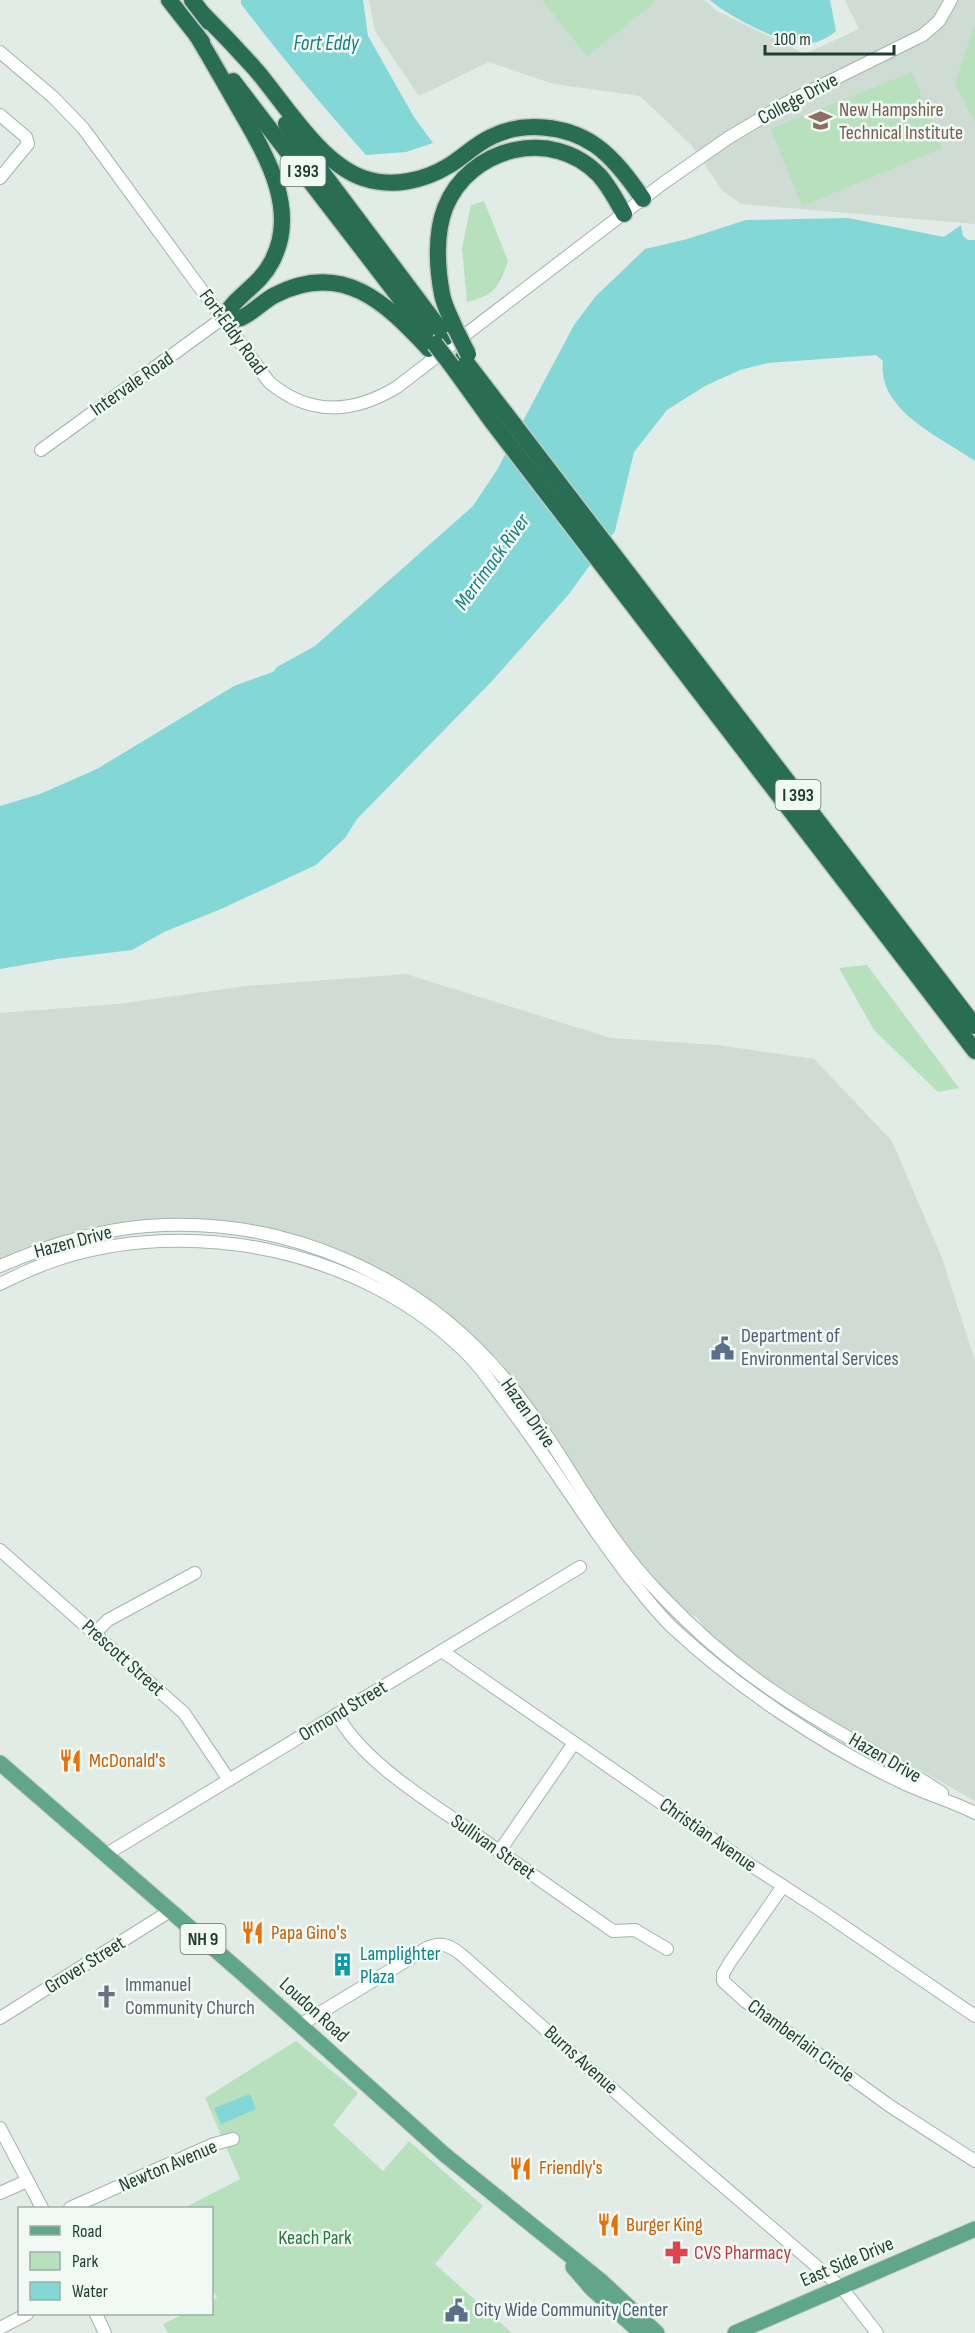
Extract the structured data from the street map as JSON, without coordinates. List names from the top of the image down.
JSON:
{
  "streets": {
    "highway": ["I 393"],
    "main road": ["NH 9", "Loudon Road", "East Side Drive"],
    "street": [
      "College Drive",
      "Fort Eddy Road",
      "Intervale Road",
      "Hazen Drive",
      "Prescott Street",
      "Ormond Street",
      "Christian Avenue",
      "Sullivan Street",
      "Grover Street",
      "Chamberlain Circle",
      "Burns Avenue",
      "Newton Avenue"
    ]
  },
  "crossings": [
    ["College Drive", "Fort Eddy Road"],
    ["Fort Eddy Road", "Intervale Road"],
    ["Prescott Street", "Ormond Street"],
    ["Ormond Street", "Christian Avenue"],
    ["Ormond Street", "Sullivan Street"],
    ["Ormond Street", "Loudon Road"],
    ["Christian Avenue", "Chamberlain Circle"],
    ["Grover Street", "Loudon Road"],
    ["Loudon Road", "Burns Avenue"],
    ["Burns Avenue", "East Side Drive"]
  ],
  "water": ["Fort Eddy", "Merrimack River"],
  "parks": ["Keach Park"],
  "places": {
    "school or university": ["New Hampshire Technical Institute"],
    "public building": ["Department of Environmental Services", "City Wide Community Center"],
    "restaurant": [
      "McDonald's",
      "Papa Gino's",
      "Friendly's",
      "Burger King"
    ],
    "building": ["Lamplighter Plaza"],
    "church": ["Immanuel Community Church"],
    "pharmacy": ["CVS Pharmacy"]
  },
  "legend": ["Road", "Park", "Water"],
  "scale_bar": "100 m"
}
